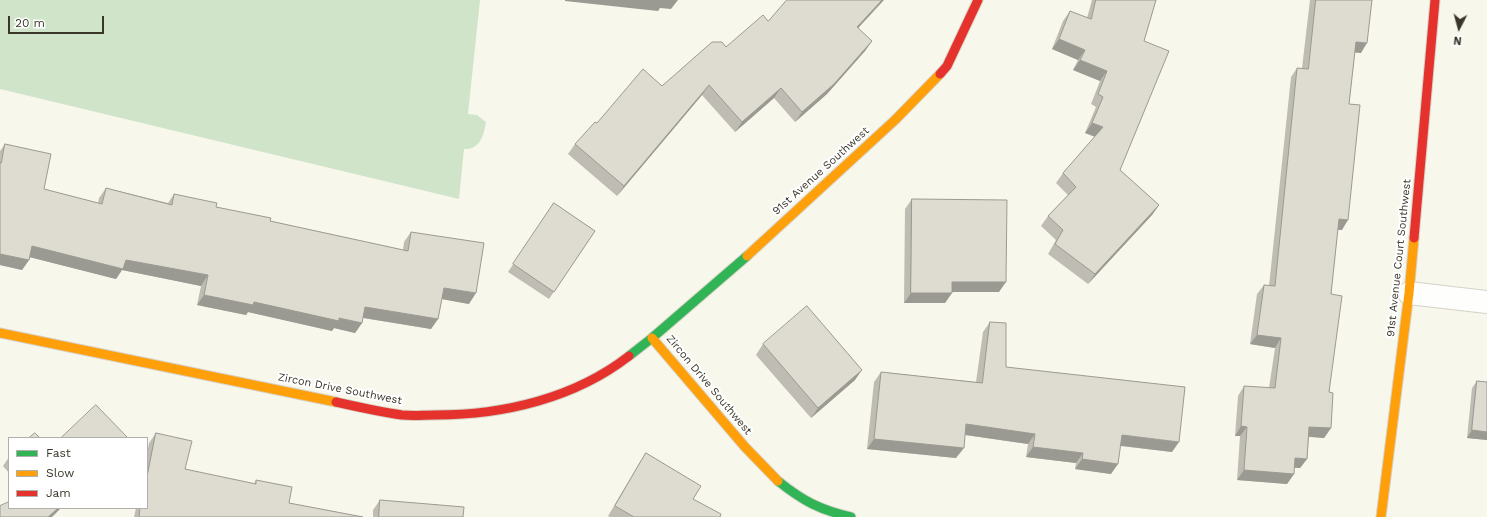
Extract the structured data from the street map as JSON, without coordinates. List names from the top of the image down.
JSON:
{
  "streets": {
    "street": ["91st Avenue Southwest", "91st Avenue Court Southwest", "Zircon Drive Southwest"]
  },
  "crossings": [
    ["91st Avenue Southwest", "Zircon Drive Southwest"]
  ],
  "legend": ["Fast", "Slow", "Jam"],
  "scale_bar": "20 m",
  "north": "bottom"
}
